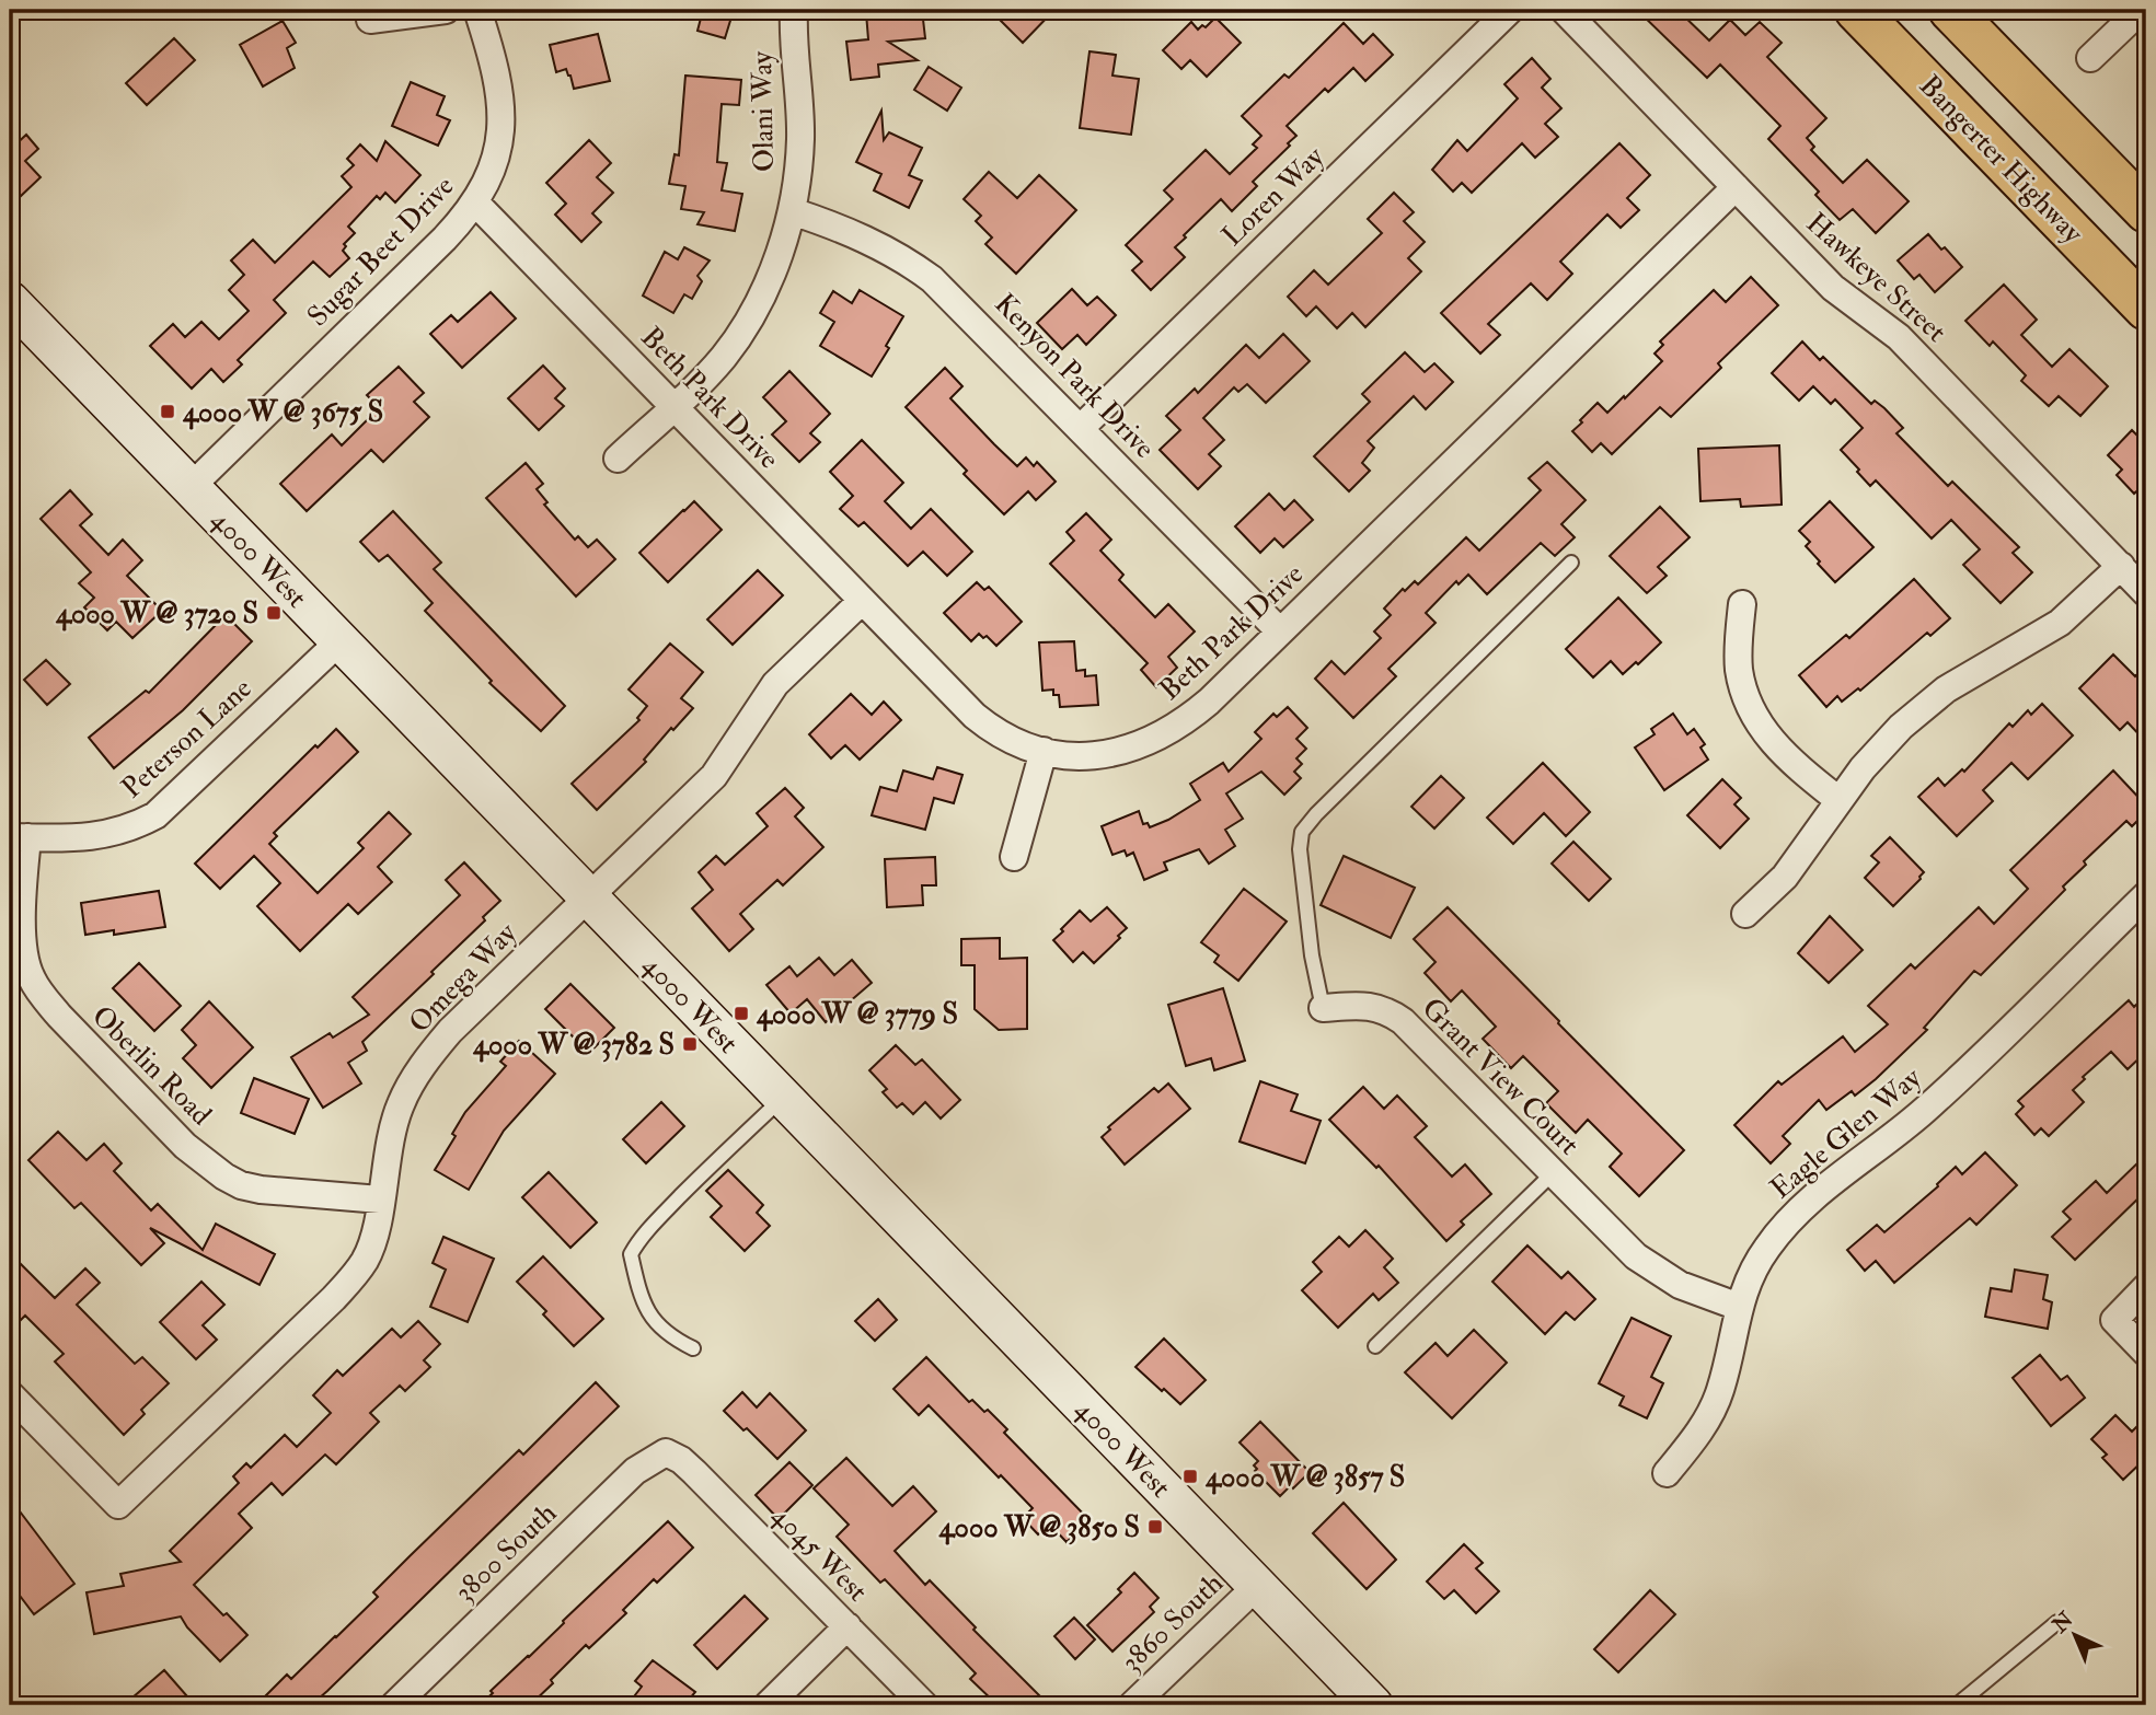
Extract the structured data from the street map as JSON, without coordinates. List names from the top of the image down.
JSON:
{
  "streets": {
    "highway": ["Bangerter Highway"],
    "street": [
      "Olani Way",
      "Loren Way",
      "Sugar Beet Drive",
      "Hawkeye Street",
      "Kenyon Park Drive",
      "Beth Park Drive",
      "4000 West",
      "Peterson Lane",
      "Omega Way",
      "Oberlin Road",
      "Grant View Court",
      "Eagle Glen Way",
      "3800 South",
      "4045 West",
      "3860 South"
    ]
  },
  "crossings": [
    ["Olani Way", "Kenyon Park Drive"],
    ["Olani Way", "Beth Park Drive"],
    ["Loren Way", "Kenyon Park Drive"],
    ["Sugar Beet Drive", "Beth Park Drive"],
    ["Sugar Beet Drive", "4000 West"],
    ["Hawkeye Street", "Beth Park Drive"],
    ["Kenyon Park Drive", "Beth Park Drive"],
    ["Beth Park Drive", "Omega Way"],
    ["4000 West", "Peterson Lane"],
    ["4000 West", "Omega Way"],
    ["4000 West", "3860 South"],
    ["Peterson Lane", "Oberlin Road"],
    ["Omega Way", "Oberlin Road"],
    ["Grant View Court", "Eagle Glen Way"],
    ["3800 South", "4045 West"]
  ],
  "places": {
    "transit": [
      "4000 W @ 3675 S",
      "4000 W @ 3720 S",
      "4000 W @ 3779 S",
      "4000 W @ 3782 S",
      "4000 W @ 3857 S",
      "4000 W @ 3850 S"
    ]
  },
  "north": "top left"
}
